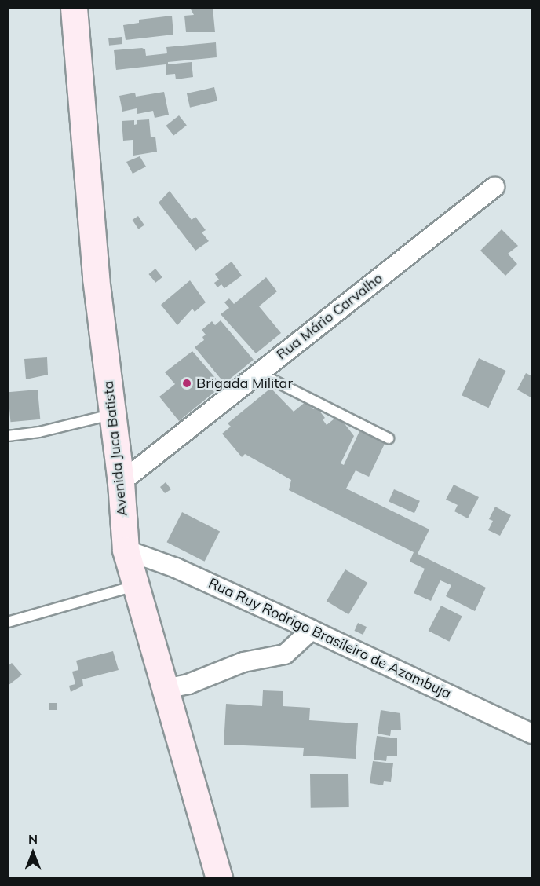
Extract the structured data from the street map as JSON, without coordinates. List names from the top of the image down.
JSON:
{
  "streets": {
    "main road": ["Avenida Juca Batista"],
    "street": ["Rua Mário Carvalho", "Rua Ruy Rodrigo Brasileiro de Azambuja"]
  },
  "crossings": [
    ["Rua Mário Carvalho", "Avenida Juca Batista"],
    ["Avenida Juca Batista", "Rua Ruy Rodrigo Brasileiro de Azambuja"]
  ],
  "places": ["Brigada Militar"],
  "north": "top"
}
